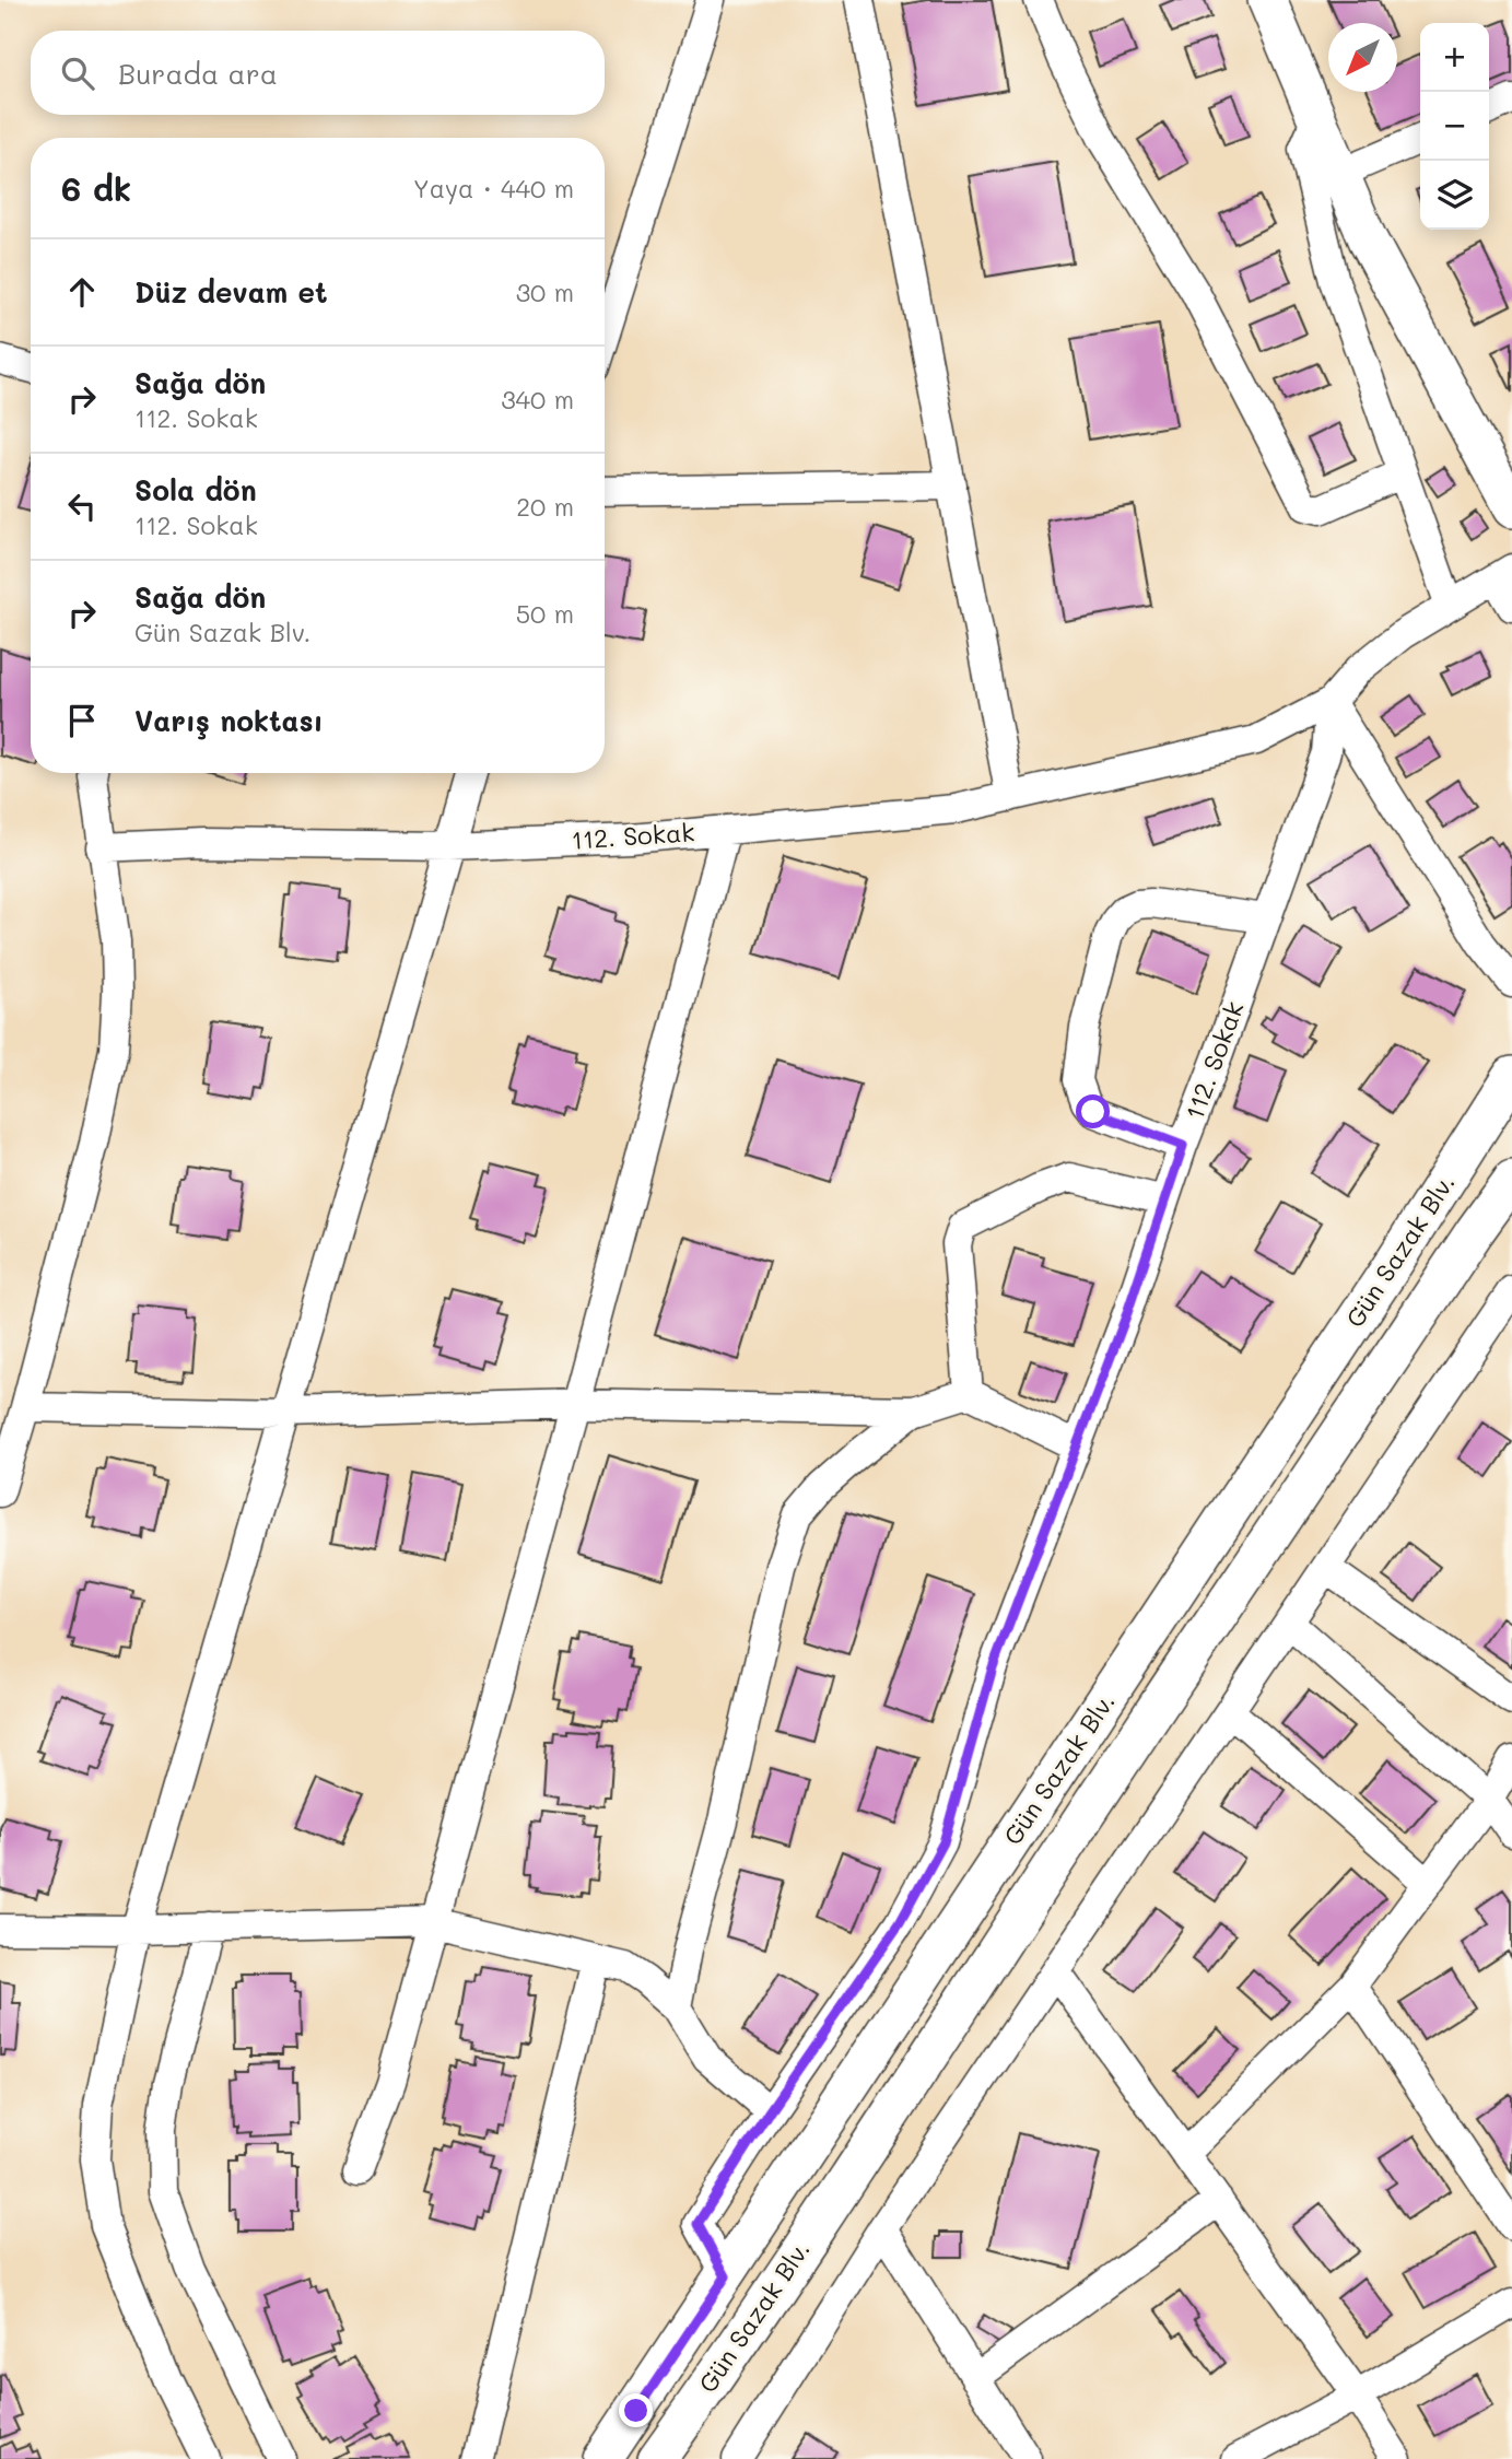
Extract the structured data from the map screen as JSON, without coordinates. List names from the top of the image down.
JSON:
{
  "streets": {
    "main road": ["Gün Sazak Blv."],
    "street": ["112. Sokak"]
  },
  "crossings": [
    ["112. Sokak", "Gün Sazak Blv."]
  ],
  "north": "bottom left",
  "page": {
    "map_buttons": ["+", "−"],
    "search": "Burada ara",
    "heading": ["6 dk", "Yaya · 440 m"],
    "list": [
      ["Düz devam et", "30 m"],
      ["Sağa dön", "112. Sokak", "340 m"],
      ["Sola dön", "112. Sokak", "20 m"],
      ["Sağa dön", "Gün Sazak Blv.", "50 m"],
      "Varış noktası"
    ]
  }
}
